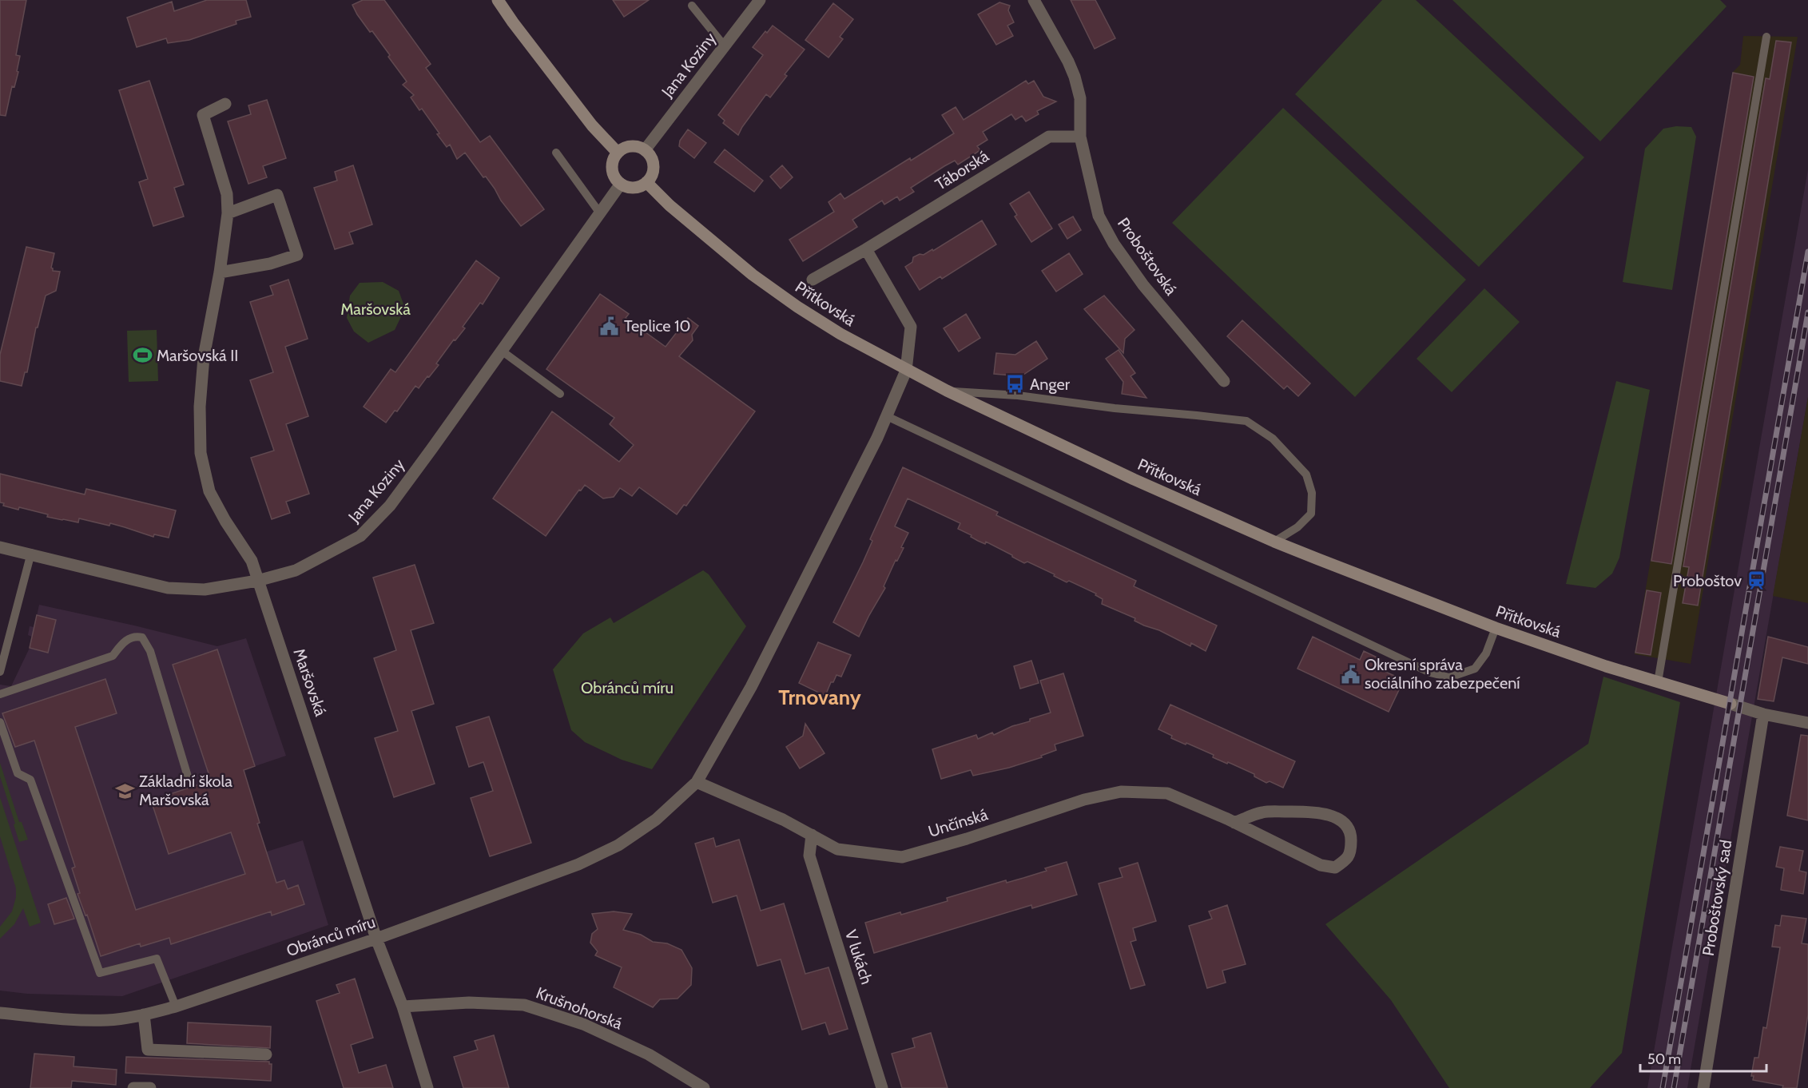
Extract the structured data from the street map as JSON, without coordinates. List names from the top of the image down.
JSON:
{
  "streets": {
    "street": [
      "Jana Koziny",
      "Táborská",
      "Proboštovská",
      "Přítkovská",
      "Maršovská",
      "Unčínská",
      "Proboštovský sad",
      "Obránců míru",
      "V lukách",
      "Krušnohorská"
    ]
  },
  "crossings": [
    ["Jana Koziny", "Přítkovská"],
    ["Jana Koziny", "Maršovská"],
    ["Táborská", "Proboštovská"],
    ["Přítkovská", "Proboštovský sad"],
    ["Přítkovská", "Obránců míru"],
    ["Maršovská", "Obránců míru"],
    ["Unčínská", "Obránců míru"],
    ["Unčínská", "V lukách"]
  ],
  "districts": ["Trnovany"],
  "parks": ["Maršovská", "Obránců míru"],
  "places": {
    "public building": ["Teplice 10", "Okresní správa sociálního zabezpečení"],
    "sports": ["Maršovská II"],
    "bus stop": ["Anger"],
    "station": ["Proboštov"],
    "school or university": ["Základní škola Maršovská"]
  },
  "scale_bar": "50 m"
}
